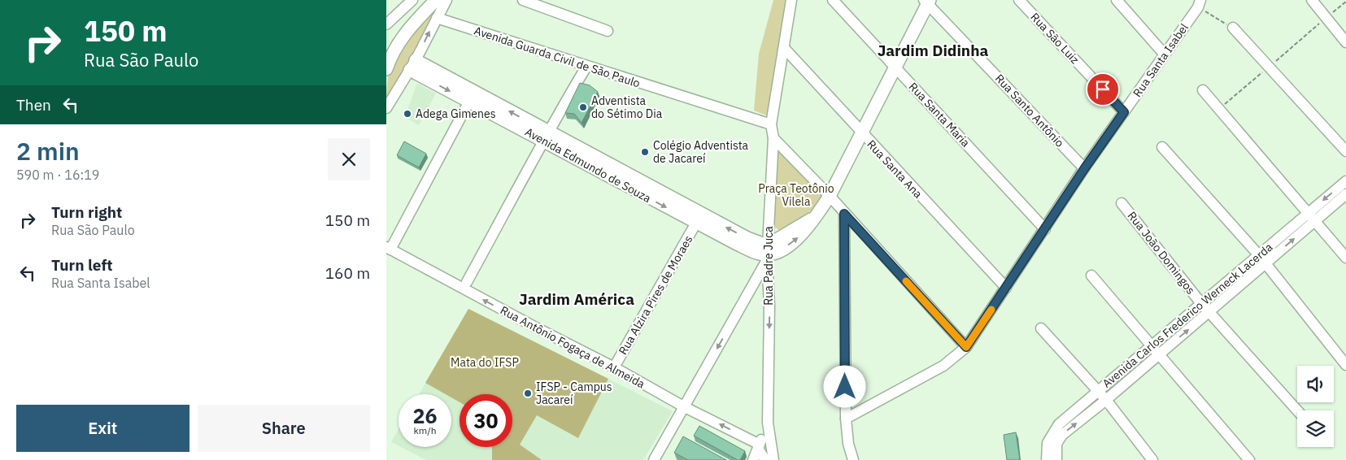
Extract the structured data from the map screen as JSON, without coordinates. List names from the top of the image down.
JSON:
{
  "streets": {
    "main road": ["Avenida Edmundo de Souza"],
    "street": [
      "Rua São Luiz",
      "Avenida Guarda Civil de São Paulo",
      "Rua Santa Isabel",
      "Rua Santo Antônio",
      "Rua Santa Maria",
      "Rua Santa Ana",
      "Rua João Domingos",
      "Rua Padre Juca",
      "Rua Alzira Pires de Moraes",
      "Avenida Carlos Frederico Werneck Lacerda",
      "Rua Antônio Fogaça de Almeida"
    ]
  },
  "crossings": [
    ["Rua São Luiz", "Rua Santa Isabel"],
    ["Avenida Guarda Civil de São Paulo", "Rua Padre Juca"],
    ["Rua Santa Isabel", "Rua Santo Antônio"],
    ["Rua Santa Isabel", "Rua Santa Maria"],
    ["Rua Santa Isabel", "Rua Santa Ana"],
    ["Avenida Edmundo de Souza", "Rua Padre Juca"],
    ["Avenida Edmundo de Souza", "Rua Alzira Pires de Moraes"],
    ["Rua Santa Ana", "Rua Padre Juca"],
    ["Rua João Domingos", "Avenida Carlos Frederico Werneck Lacerda"],
    ["Rua Alzira Pires de Moraes", "Rua Antônio Fogaça de Almeida"]
  ],
  "one_way": ["Rua Antônio Fogaça de Almeida"],
  "districts": ["Jardim Didinha", "Jardim América"],
  "parks": ["Praça Teotônio Vilela", "Mata do IFSP"],
  "places": [
    "Adventista do Sétimo Dia",
    "Adega Gimenes",
    "Colégio Adventista de Jacareí",
    "IFSP - Campus Jacareí"
  ],
  "page": {
    "turn": ["150 m", "Rua São Paulo"],
    "then": "Then",
    "heading": ["2 min", "590 m · 16:19"],
    "list": [
      {
        "name": "Turn right",
        "note": "Rua São Paulo",
        "value": "150 m"
      },
      {
        "name": "Turn left",
        "note": "Rua Santa Isabel",
        "value": "160 m"
      }
    ],
    "speed": "26 km/h",
    "limit": "30",
    "buttons": ["Exit", "Share"]
  }
}
